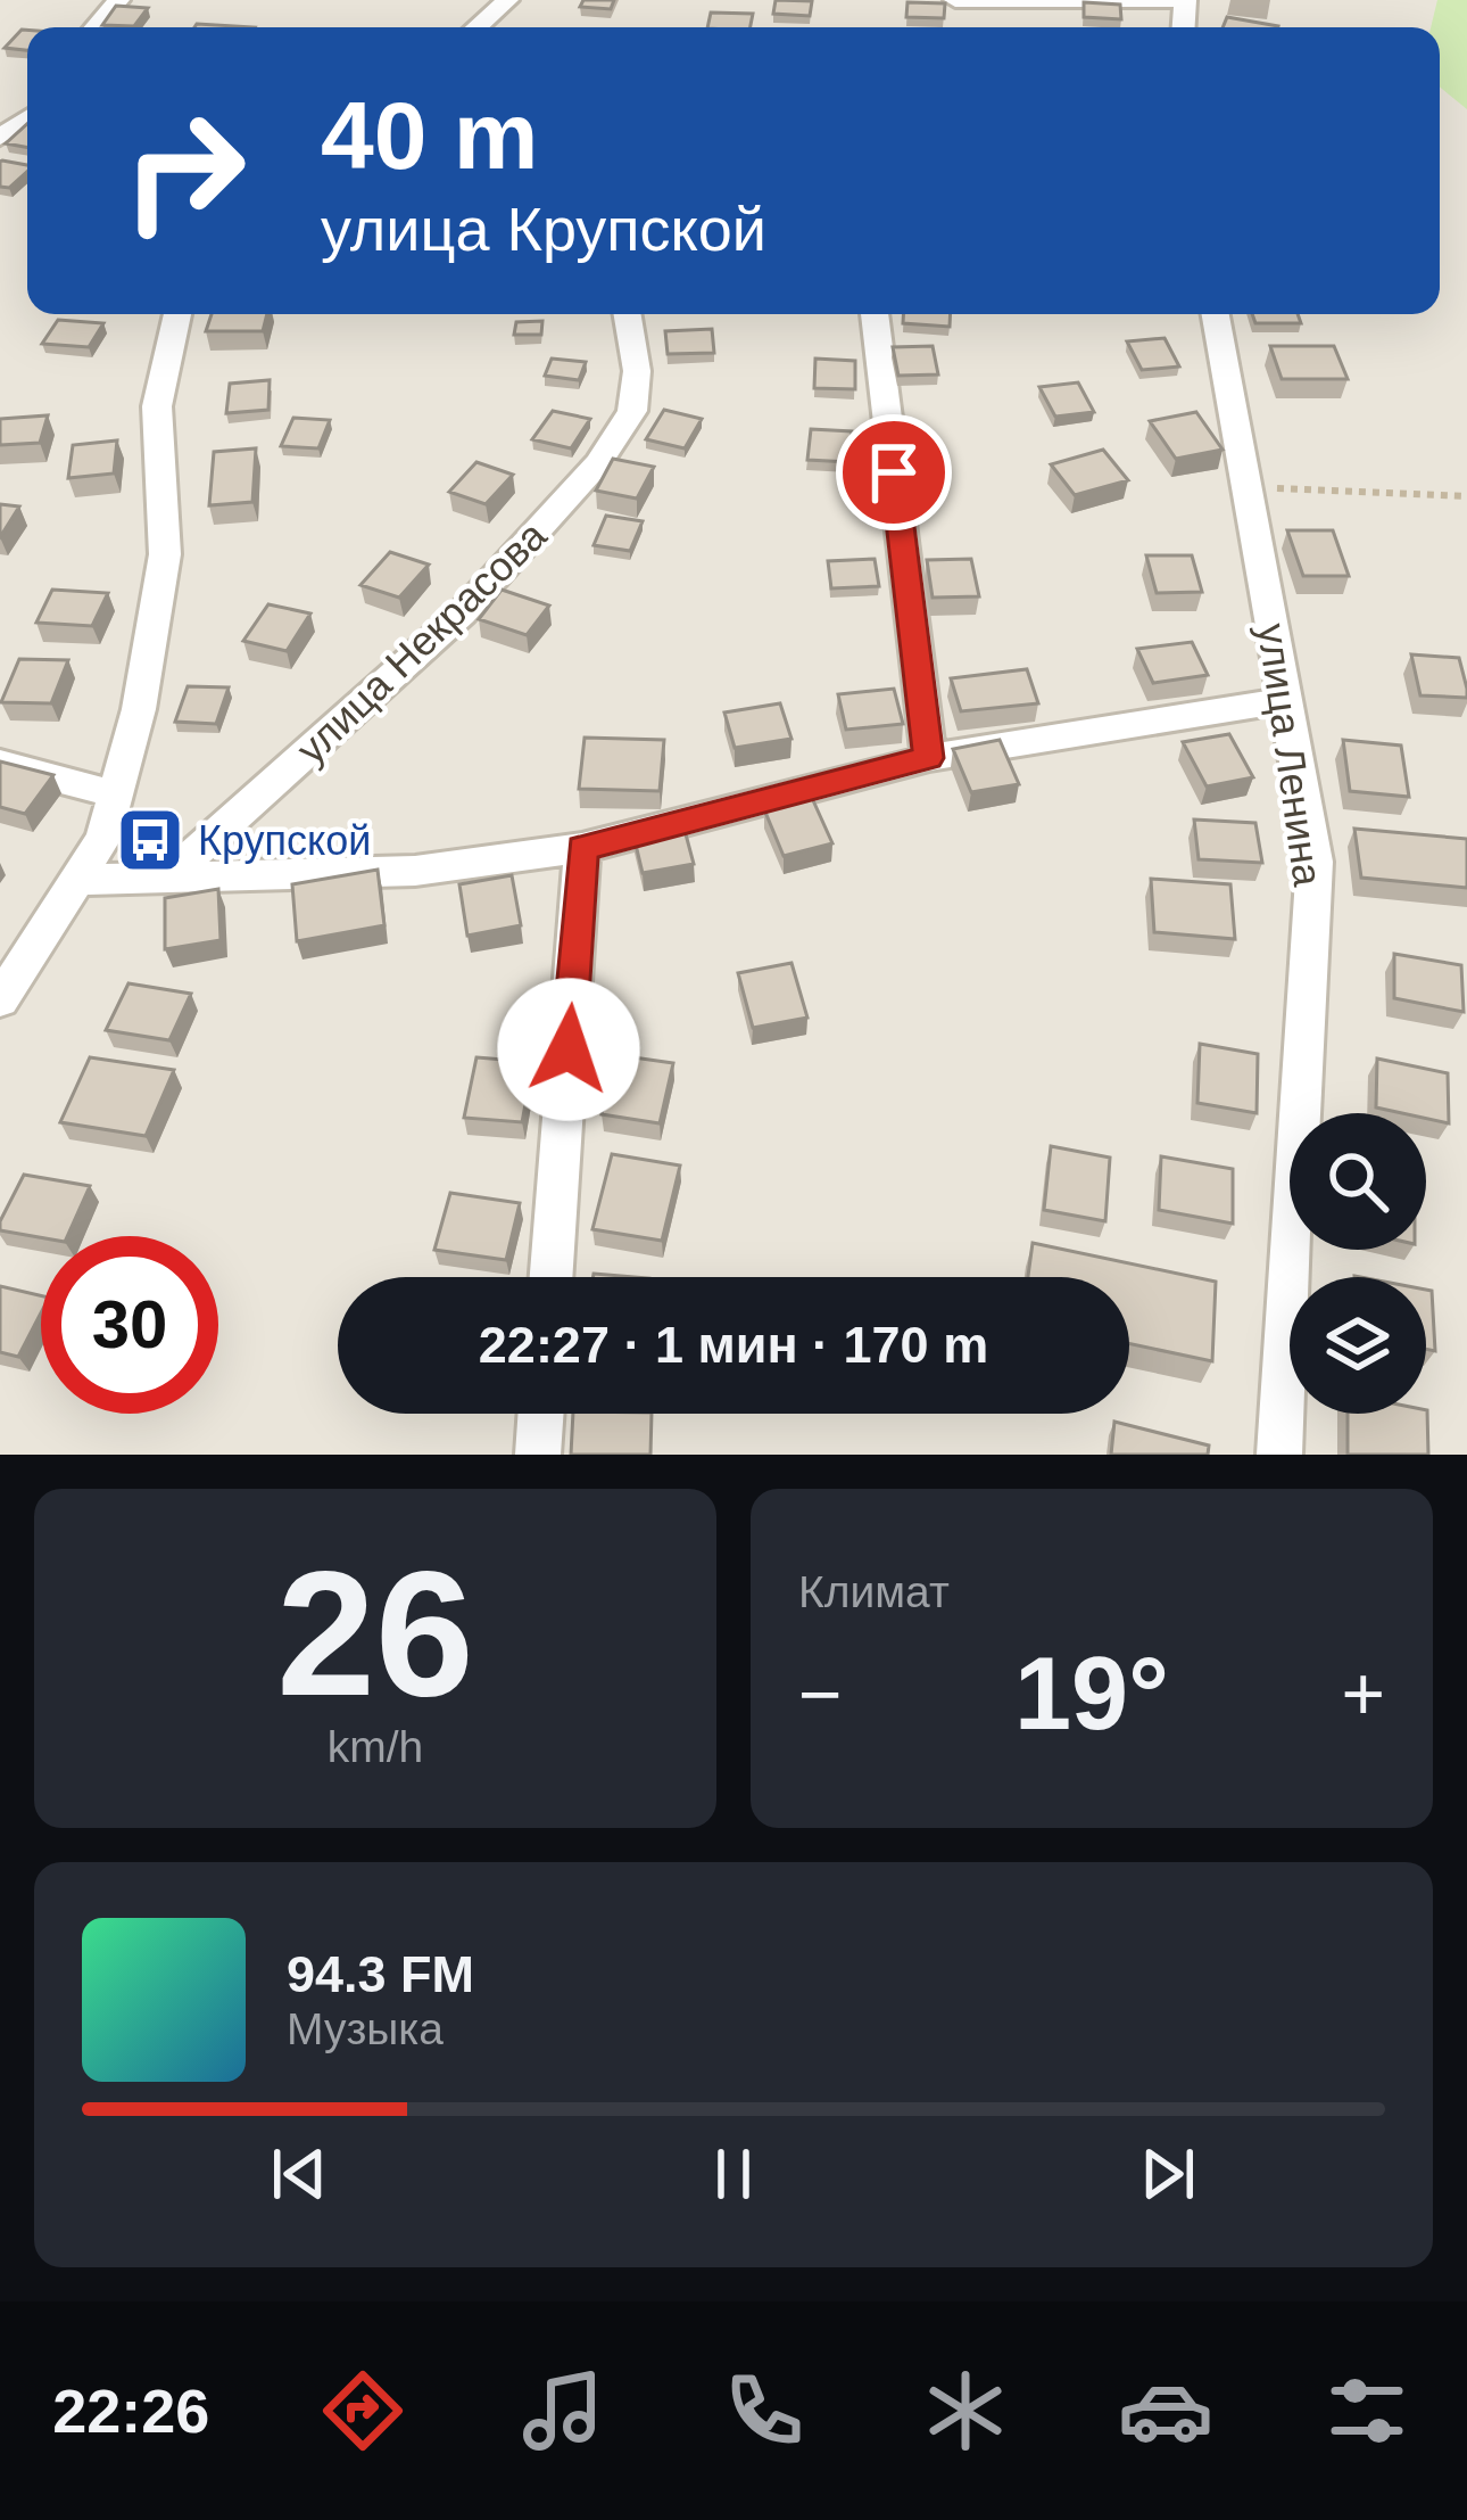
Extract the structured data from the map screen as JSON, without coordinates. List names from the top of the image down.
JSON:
{
  "streets": {
    "street": ["улица Некрасова", "улица Ленина"]
  },
  "places": {
    "bus stop": ["Крупской"]
  },
  "page": {
    "turn": ["40 m", "улица Крупской"],
    "limit": "30",
    "trip": "22:27 · 1 мин · 170 m",
    "tile": [
      ["26", "km/h"],
      "Климат"
    ],
    "heat": ["−", "19°", "+"],
    "song": ["94.3 FM", "Музыка"],
    "tabs": "22:26"
  }
}
